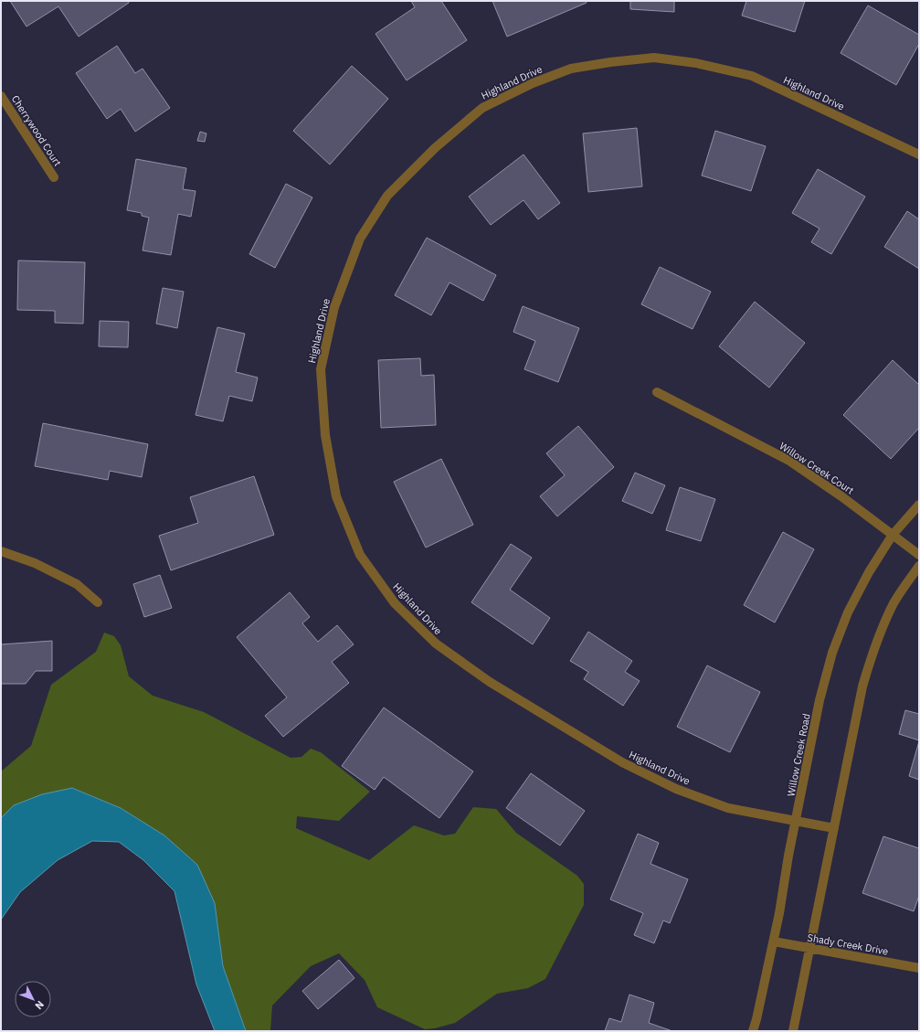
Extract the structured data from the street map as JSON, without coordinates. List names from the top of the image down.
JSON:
{
  "streets": {
    "street": [
      "Highland Drive",
      "Cherrywood Court",
      "Willow Creek Court",
      "Willow Creek Road",
      "Shady Creek Drive"
    ]
  },
  "crossings": [
    ["Highland Drive", "Willow Creek Road"],
    ["Willow Creek Court", "Willow Creek Road"],
    ["Willow Creek Road", "Shady Creek Drive"]
  ],
  "north": "bottom right"
}
